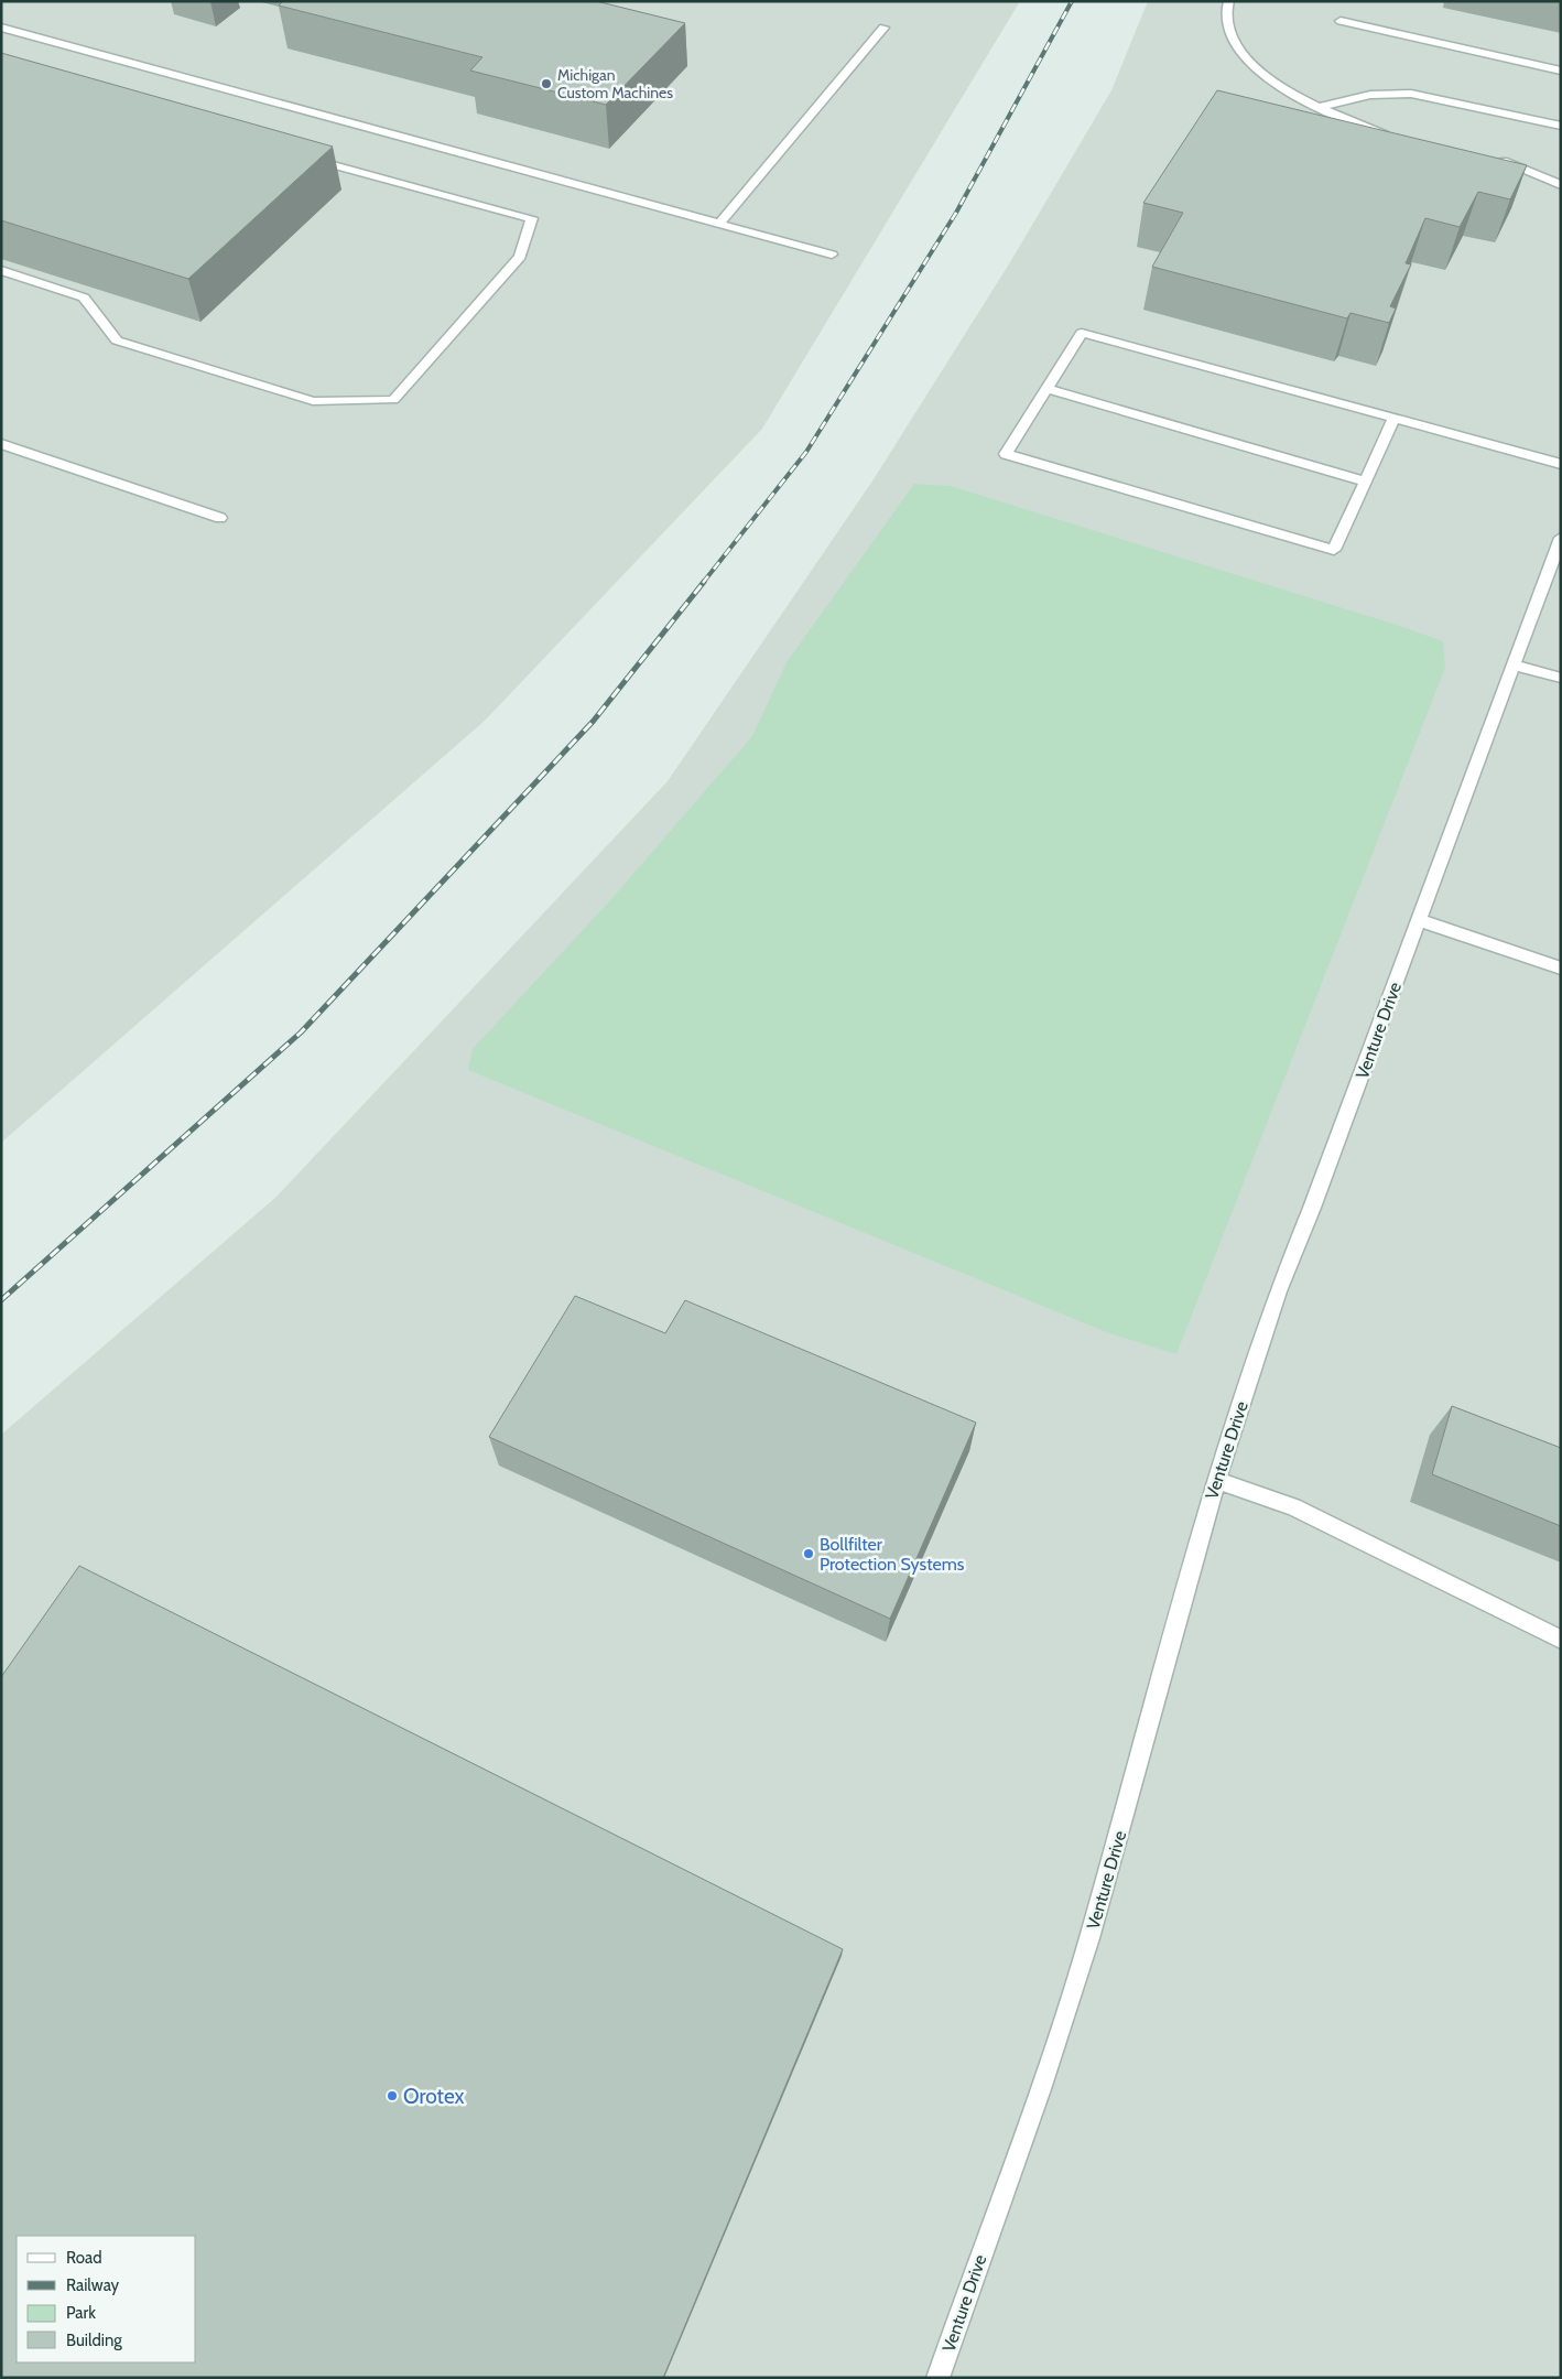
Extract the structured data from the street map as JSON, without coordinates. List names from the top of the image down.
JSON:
{
  "streets": {
    "street": ["Venture Drive"]
  },
  "places": ["Michigan Custom Machines", "Bollfilter Protection Systems", "Orotex"],
  "legend": [
    "Road",
    "Railway",
    "Park",
    "Building"
  ]
}
